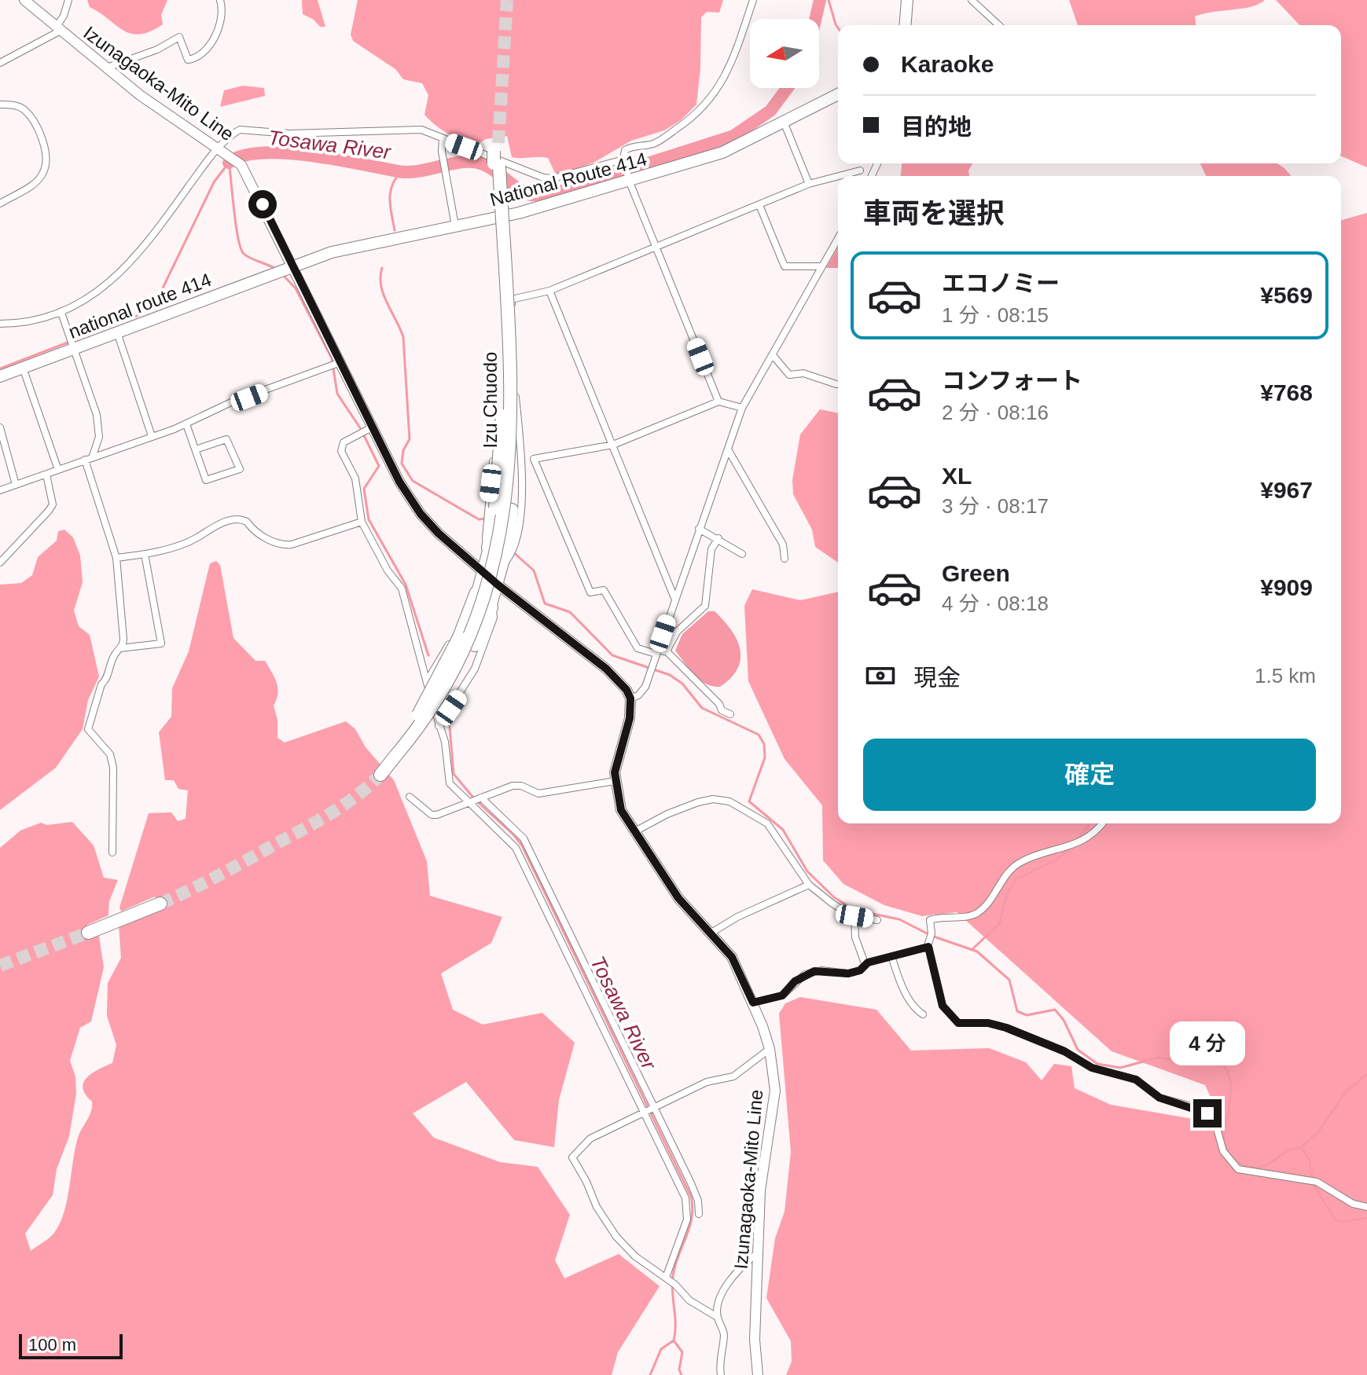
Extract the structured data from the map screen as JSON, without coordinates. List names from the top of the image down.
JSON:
{
  "streets": {
    "highway": ["National Route 414", "national route 414", "Izu Chuodo"],
    "main road": ["Izunagaoka-Mito Line"]
  },
  "crossings": [
    ["Izunagaoka-Mito Line", "National Route 414"],
    ["Izunagaoka-Mito Line", "national route 414"],
    ["National Route 414", "national route 414"]
  ],
  "water": ["Tosawa River"],
  "scale_bar": "100 m",
  "north": "left",
  "page": {
    "banner": ["Karaoke", "目的地"],
    "heading": "車両を選択",
    "list": [
      {
        "name": "エコノミー",
        "note": "1 分 · 08:15",
        "value": "¥569"
      },
      {
        "name": "コンフォート",
        "note": "2 分 · 08:16",
        "value": "¥768"
      },
      {
        "name": "XL",
        "note": "3 分 · 08:17",
        "value": "¥967"
      },
      {
        "name": "Green",
        "note": "4 分 · 08:18",
        "value": "¥909"
      }
    ],
    "pay": ["現金", "1.5 km"],
    "buttons": "確定",
    "bubble": "4 分",
    "scale": "100 m"
  }
}
